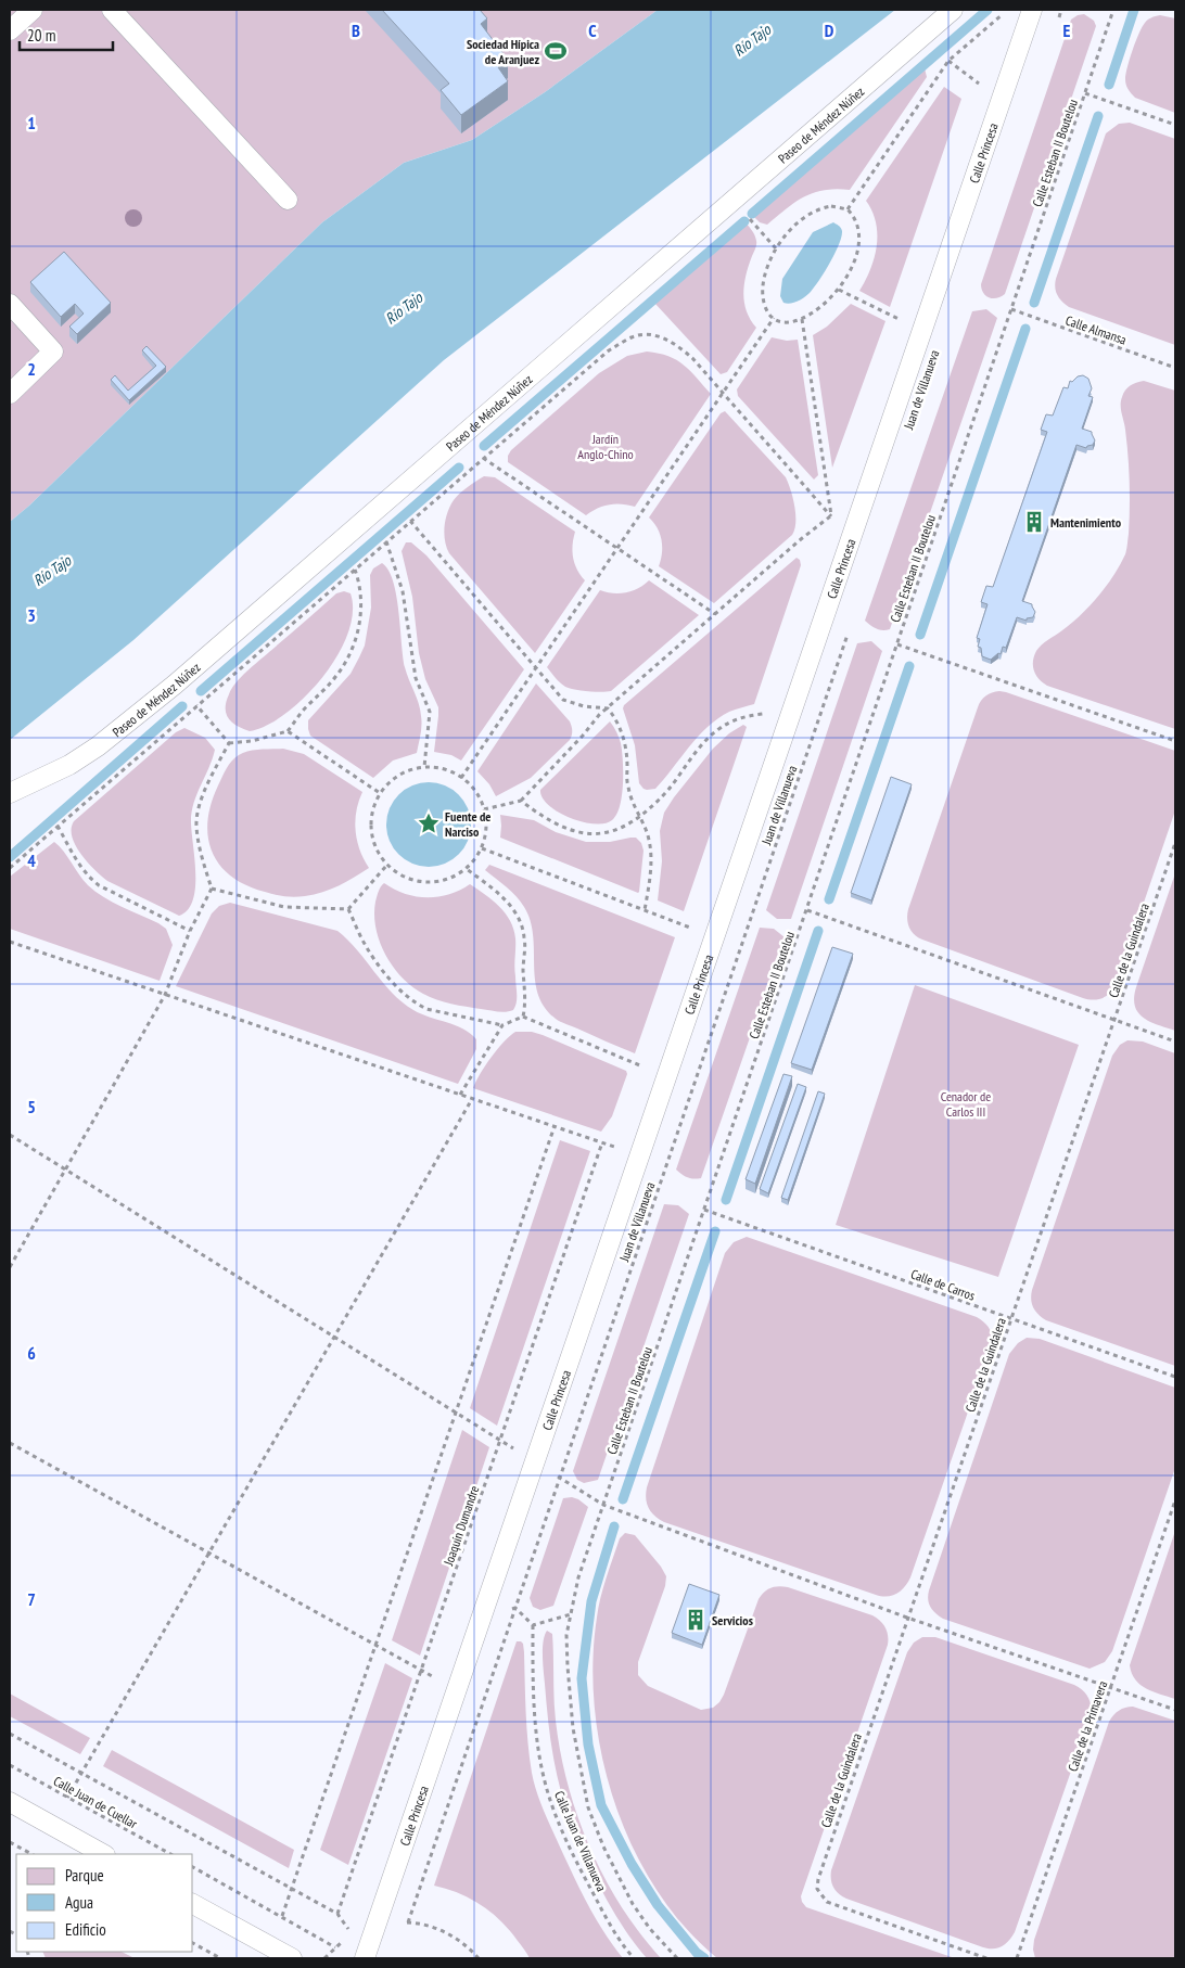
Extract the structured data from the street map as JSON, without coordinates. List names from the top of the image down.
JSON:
{
  "streets": {
    "lane": ["Paseo de Méndez Núñez", "Calle Princesa"],
    "path": [
      "Calle Esteban II Boutelou",
      "Calle Almansa",
      "Juan de Villanueva",
      "Calle de la Guindalera",
      "Calle de Carros",
      "Joaquín Dumandre",
      "Calle de la Primavera",
      "Calle Juan de Cuellar",
      "Calle Juan de Villanueva"
    ]
  },
  "crossings": [
    ["Calle Esteban II Boutelou", "Calle Almansa"],
    ["Calle Esteban II Boutelou", "Calle de Carros"],
    ["Calle de la Guindalera", "Calle de Carros"]
  ],
  "water": ["Río Tajo"],
  "parks": ["Jardín Anglo-Chino", "Cenador de Carlos III"],
  "places": {
    "sports": ["Sociedad Hípica de Aranjuez"],
    "building": ["Mantenimiento", "Servicios"],
    "place": ["Fuente de Narciso"]
  },
  "legend": ["Parque", "Agua", "Edificio"],
  "scale_bar": "20 m",
  "grid": {
    "columns": [
      "B",
      "C",
      "D",
      "E"
    ],
    "rows": [
      "1",
      "2",
      "3",
      "4",
      "5",
      "6",
      "7"
    ]
  }
}
